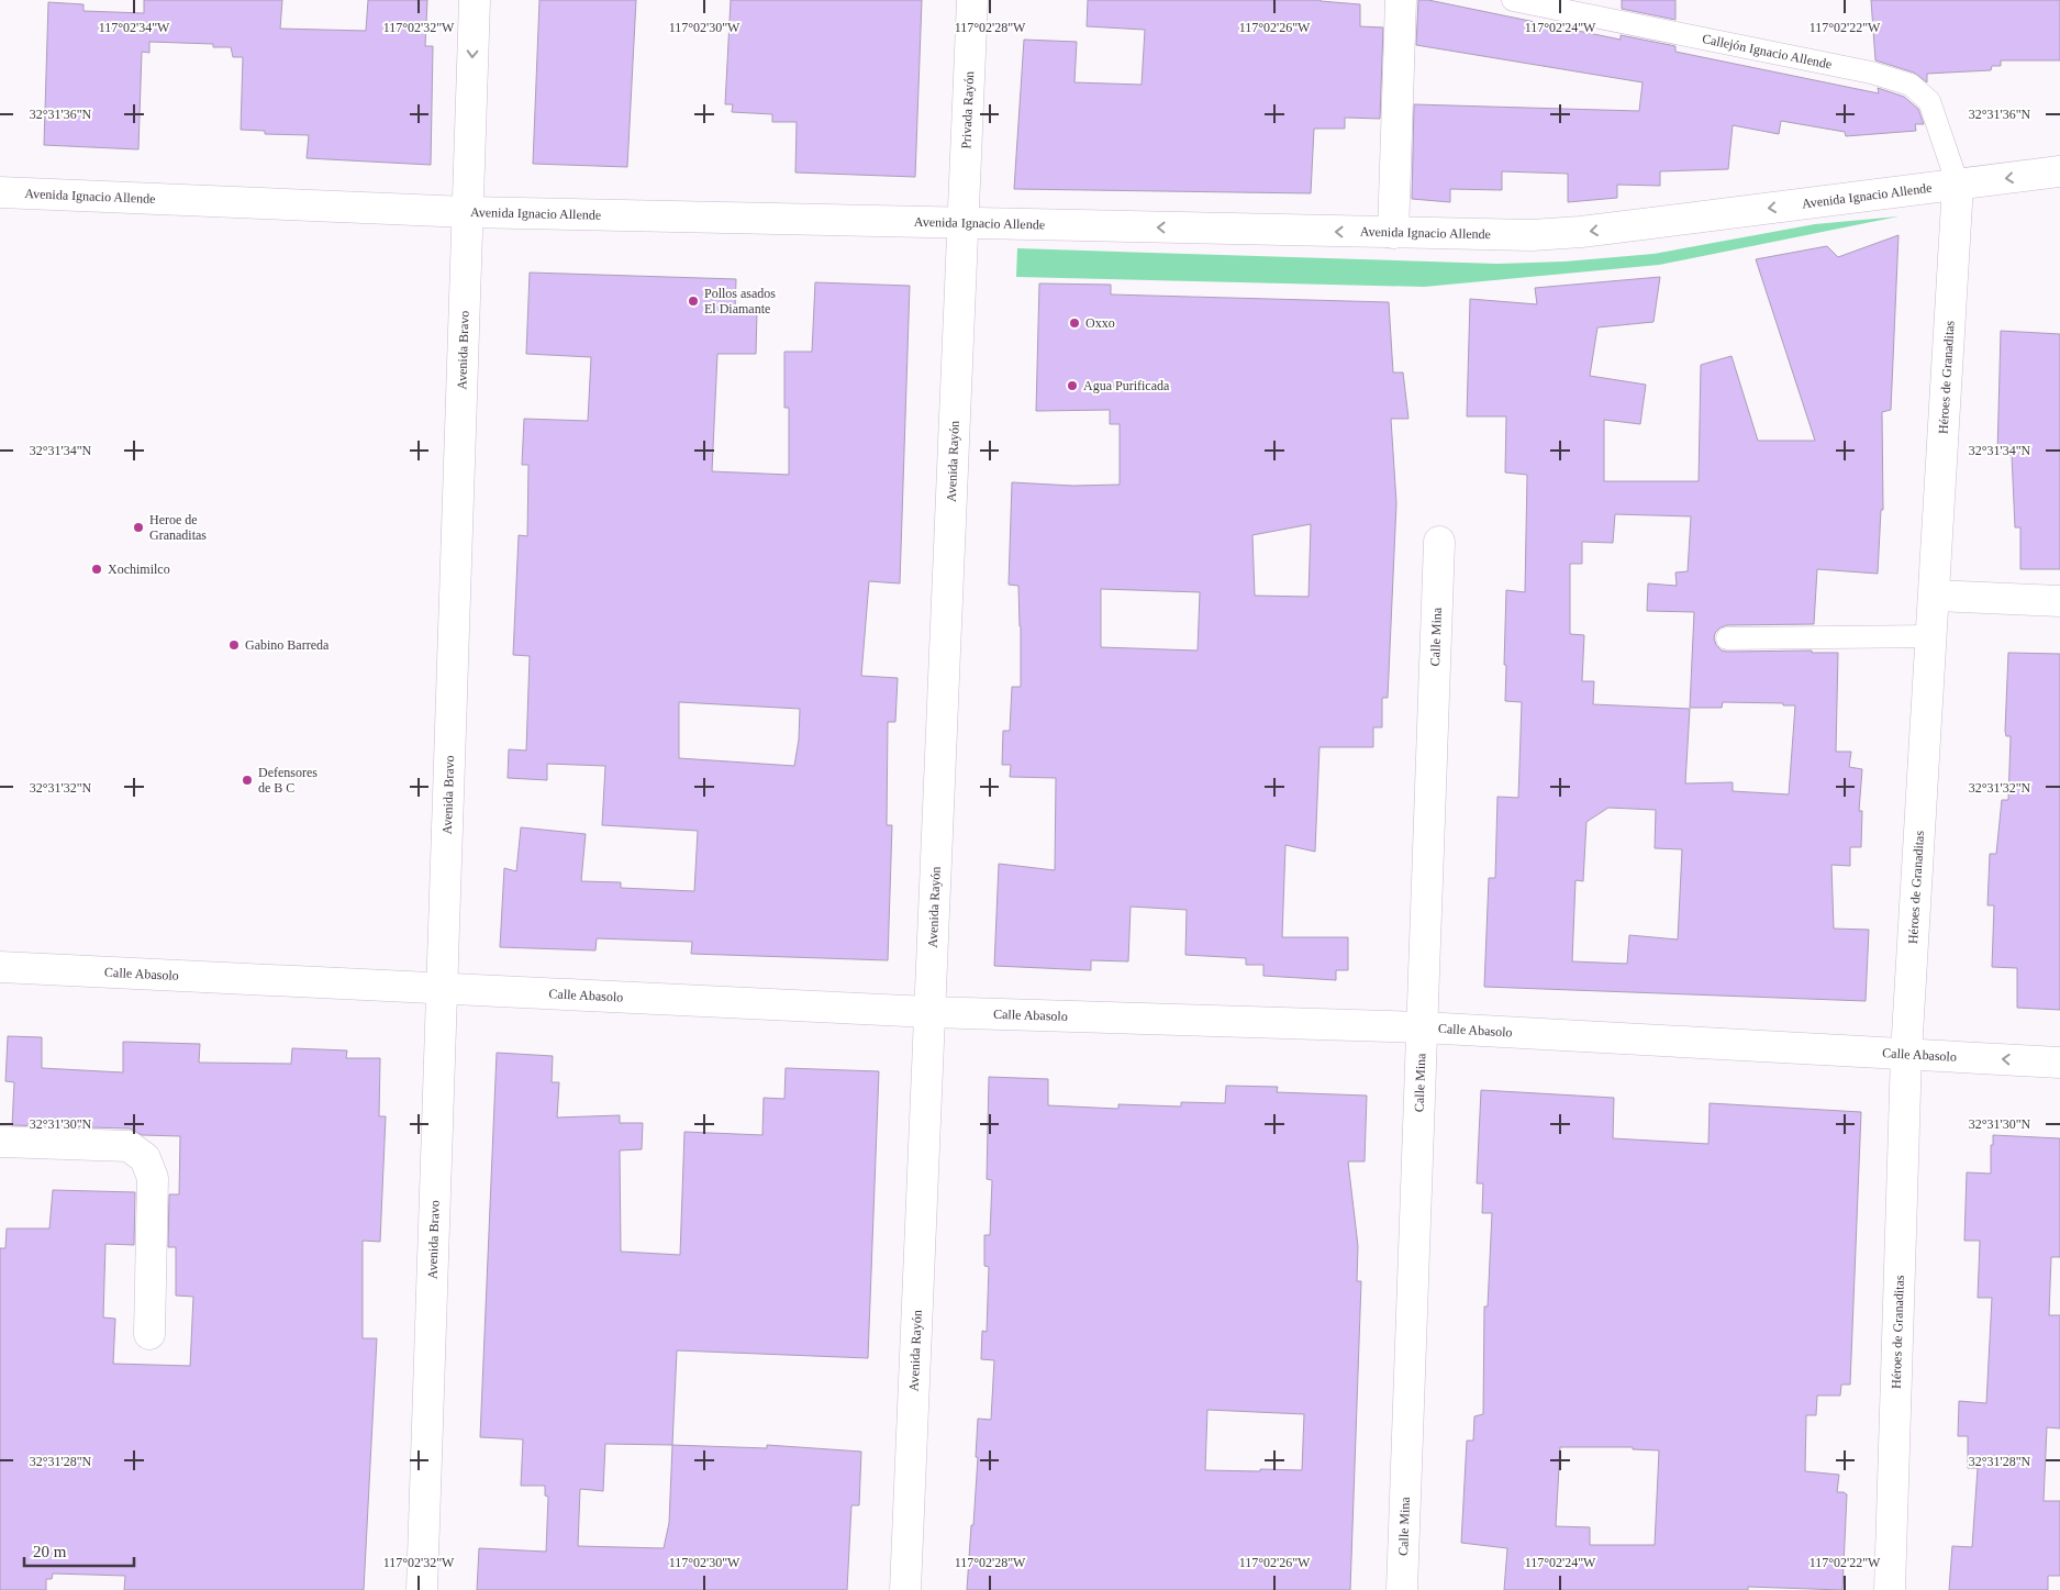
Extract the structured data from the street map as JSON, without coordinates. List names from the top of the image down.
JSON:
{
  "streets": {
    "street": [
      "Privada Rayón",
      "Avenida Ignacio Allende",
      "Avenida Bravo",
      "Héroes de Granaditas",
      "Avenida Rayón",
      "Calle Mina",
      "Calle Abasolo"
    ],
    "lane": ["Callejón Ignacio Allende"]
  },
  "crossings": [
    ["Callejón Ignacio Allende", "Avenida Ignacio Allende"],
    ["Callejón Ignacio Allende", "Héroes de Granaditas"],
    ["Privada Rayón", "Avenida Ignacio Allende"],
    ["Privada Rayón", "Avenida Rayón"],
    ["Avenida Ignacio Allende", "Avenida Bravo"],
    ["Avenida Ignacio Allende", "Héroes de Granaditas"],
    ["Avenida Ignacio Allende", "Avenida Rayón"],
    ["Avenida Bravo", "Calle Abasolo"],
    ["Héroes de Granaditas", "Calle Abasolo"],
    ["Avenida Rayón", "Calle Abasolo"],
    ["Calle Mina", "Calle Abasolo"]
  ],
  "one_way": ["Avenida Ignacio Allende"],
  "places": [
    "Pollos asados El Diamante",
    "Oxxo",
    "Agua Purificada",
    "Heroe de Granaditas",
    "Xochimilco",
    "Gabino Barreda",
    "Defensores de B C"
  ],
  "scale_bar": "20 m",
  "coordinates": [
    "117°02'34\"W",
    "117°02'32\"W",
    "117°02'30\"W",
    "117°02'28\"W",
    "117°02'26\"W",
    "117°02'24\"W",
    "117°02'22\"W",
    "32°31'36\"N",
    "32°31'34\"N",
    "32°31'32\"N",
    "32°31'30\"N",
    "32°31'28\"N"
  ]
}
